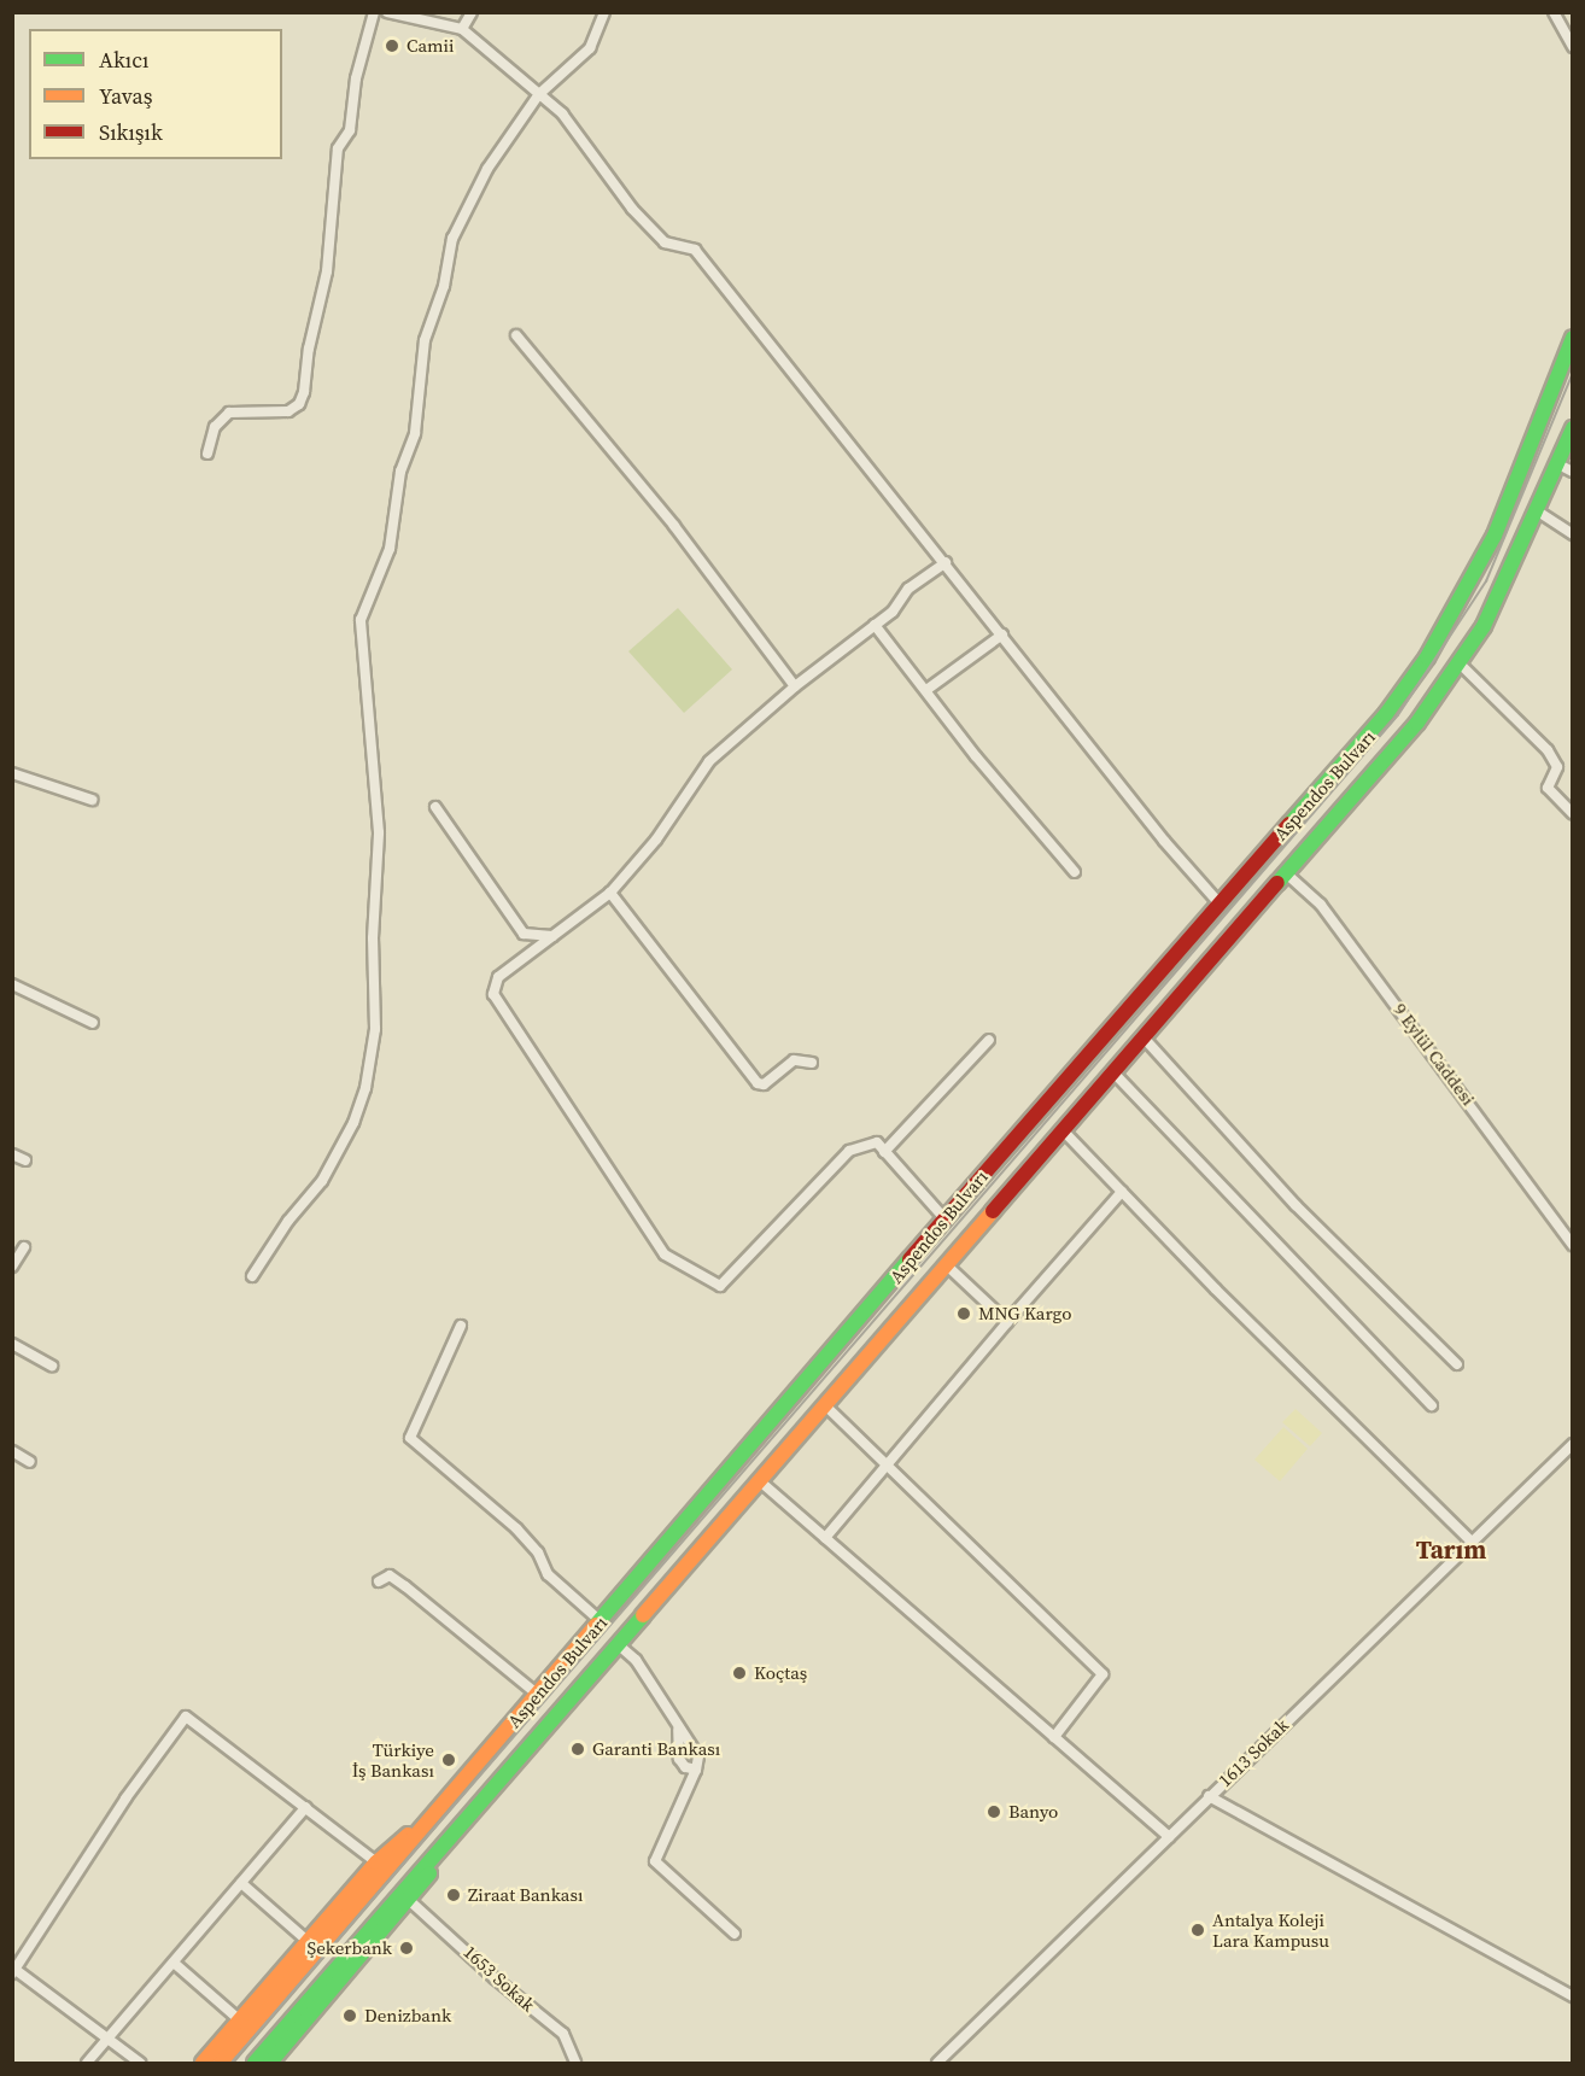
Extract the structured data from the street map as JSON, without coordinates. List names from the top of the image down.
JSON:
{
  "streets": {
    "main road": ["Aspendos Bulvarı"],
    "street": ["9 Eylül Caddesi", "1613 Sokak", "1653 Sokak"]
  },
  "crossings": [
    ["Aspendos Bulvarı", "9 Eylül Caddesi"]
  ],
  "districts": ["Tarım"],
  "places": [
    "Camii",
    "MNG Kargo",
    "Koçtaş",
    "Garanti Bankası",
    "Türkiye İş Bankası",
    "Banyo",
    "Ziraat Bankası",
    "Antalya Koleji Lara Kampusu",
    "Şekerbank",
    "Denizbank"
  ],
  "legend": ["Akıcı", "Yavaş", "Sıkışık"]
}
